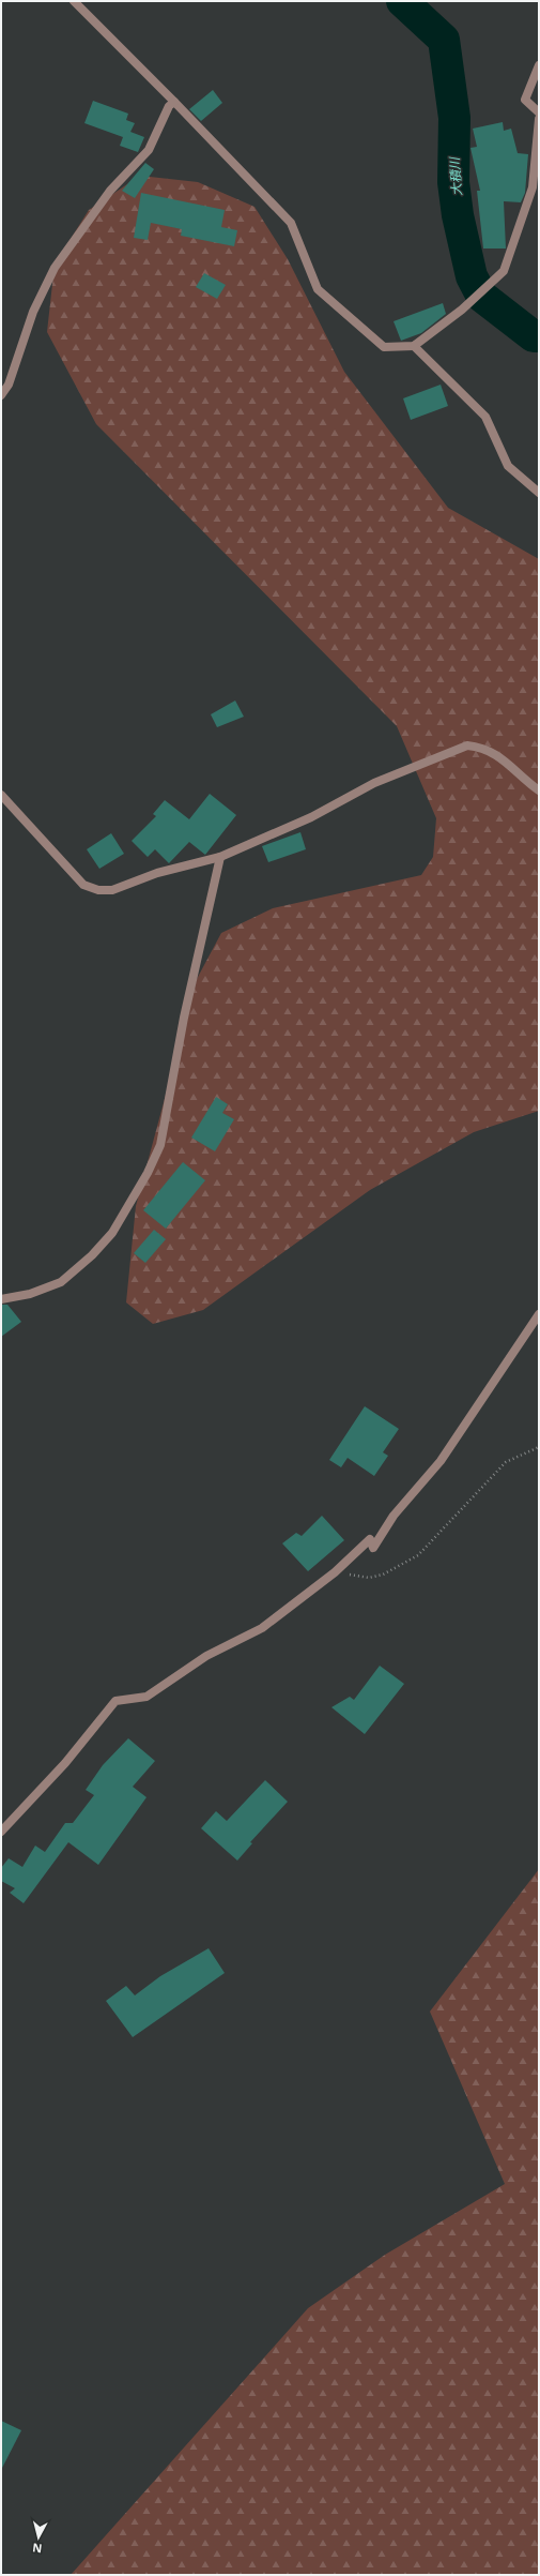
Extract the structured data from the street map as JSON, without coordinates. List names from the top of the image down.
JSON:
{
  "water": ["大積川"],
  "north": "bottom"
}
